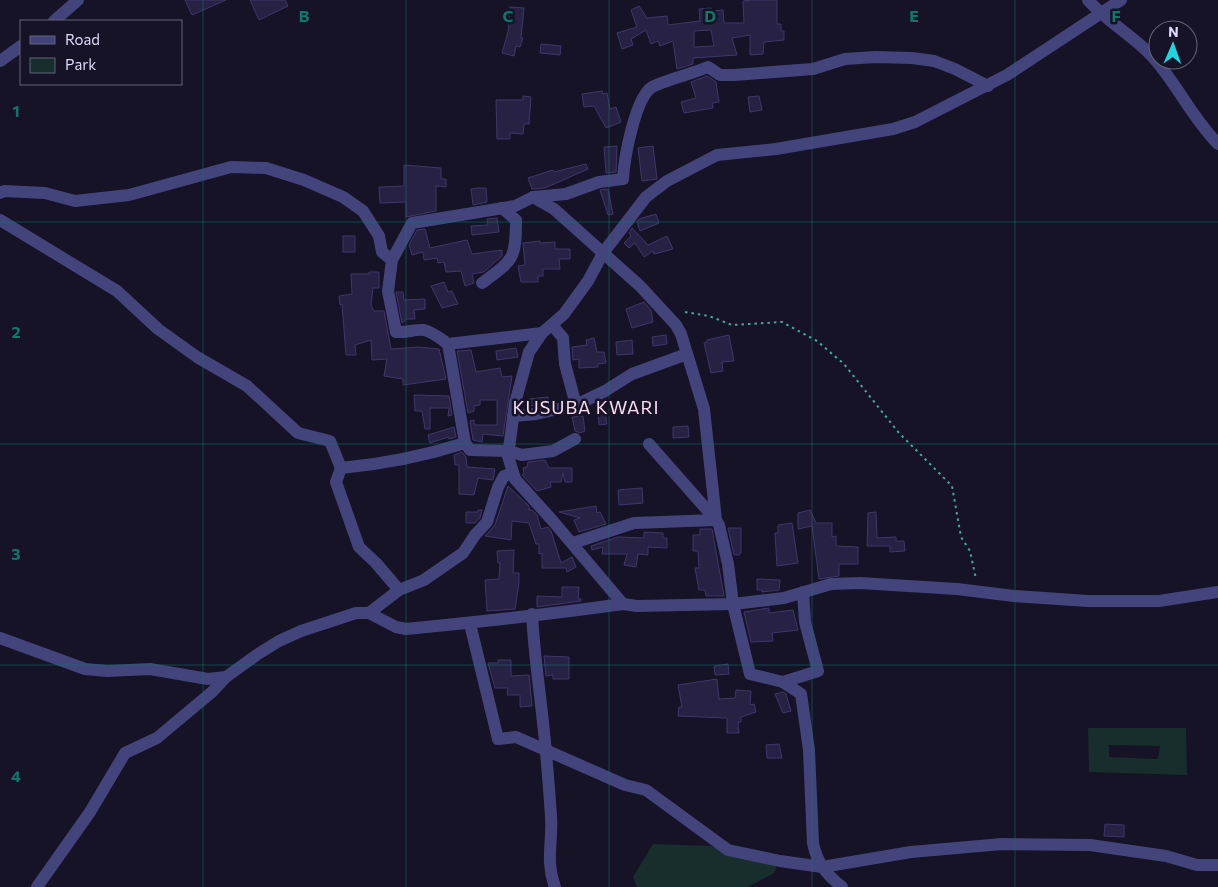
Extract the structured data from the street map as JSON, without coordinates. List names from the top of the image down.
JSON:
{
  "districts": ["KUSUBA KWARI"],
  "legend": ["Road", "Park"],
  "north": "top",
  "grid": {
    "columns": [
      "B",
      "C",
      "D",
      "E",
      "F"
    ],
    "rows": [
      "1",
      "2",
      "3",
      "4"
    ]
  }
}
